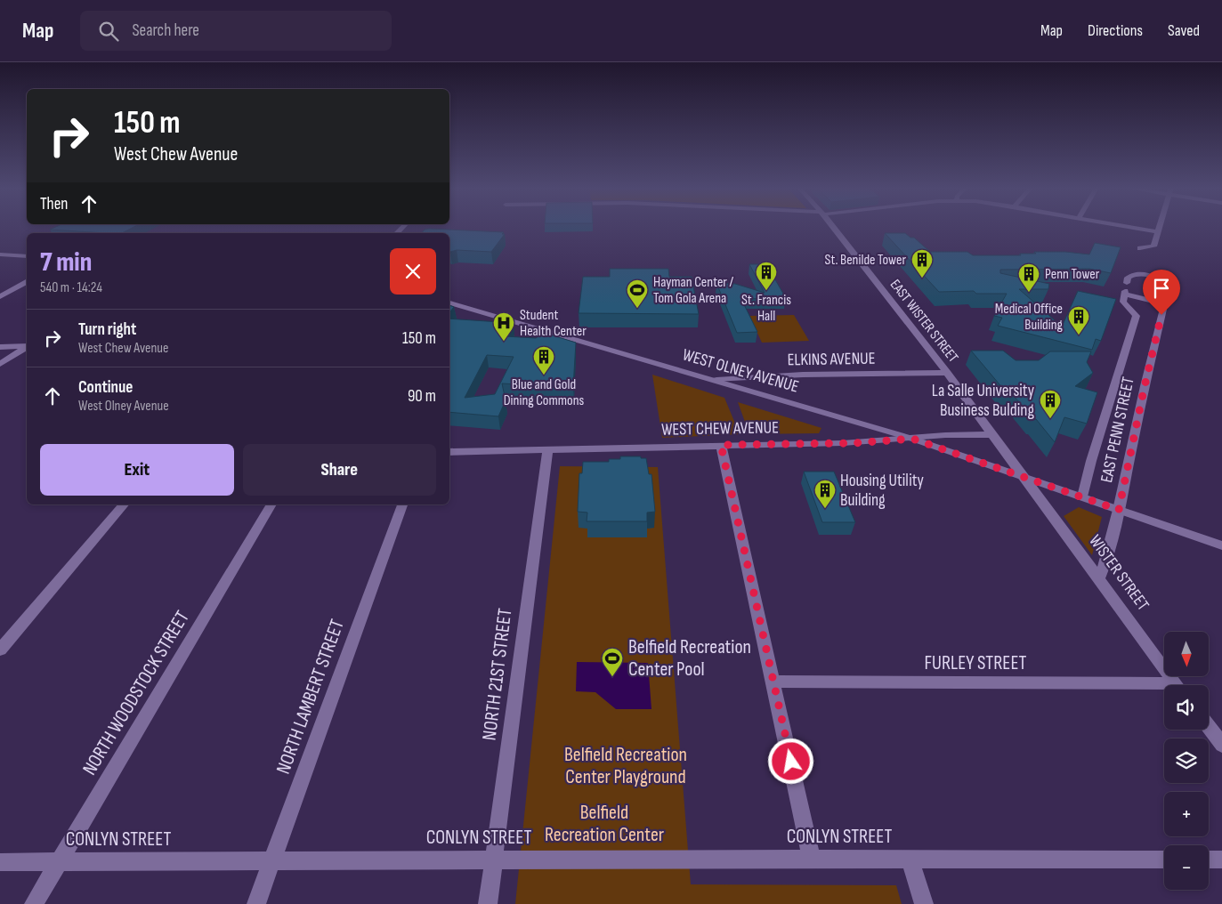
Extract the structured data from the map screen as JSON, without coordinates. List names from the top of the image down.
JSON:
{
  "streets": {
    "street": [
      "EAST WISTER STREET",
      "ELKINS AVENUE",
      "WEST OLNEY AVENUE",
      "WEST CHEW AVENUE",
      "EAST PENN STREET",
      "WISTER STREET",
      "FURLEY STREET",
      "NORTH 21ST STREET",
      "NORTH WOODSTOCK STREET",
      "NORTH LAMBERT STREET",
      "CONLYN STREET"
    ]
  },
  "crossings": [
    ["EAST WISTER STREET", "ELKINS AVENUE"],
    ["EAST WISTER STREET", "WEST OLNEY AVENUE"],
    ["EAST WISTER STREET", "WEST CHEW AVENUE"],
    ["EAST WISTER STREET", "WISTER STREET"],
    ["ELKINS AVENUE", "WEST OLNEY AVENUE"],
    ["WEST OLNEY AVENUE", "WEST CHEW AVENUE"],
    ["WEST OLNEY AVENUE", "EAST PENN STREET"],
    ["WEST OLNEY AVENUE", "WISTER STREET"],
    ["WEST CHEW AVENUE", "NORTH 21ST STREET"],
    ["EAST PENN STREET", "WISTER STREET"],
    ["NORTH 21ST STREET", "CONLYN STREET"],
    ["NORTH WOODSTOCK STREET", "CONLYN STREET"],
    ["NORTH LAMBERT STREET", "CONLYN STREET"]
  ],
  "parks": ["Belfield Recreation Center Playground", "Belfield Recreation Center"],
  "places": {
    "building": [
      "St. Benilde Tower",
      "St. Francis Hall",
      "Penn Tower",
      "Medical Office Building",
      "Blue and Gold Dining Commons",
      "La Salle University Business Bulding",
      "Housing Utility Building"
    ],
    "sports": ["Hayman Center / Tom Gola Arena", "Belfield Recreation Center Pool"],
    "hospital": ["Student Health Center"]
  },
  "north": "bottom",
  "page": {
    "header": "Map",
    "search": "Search here",
    "nav": ["Map", "Directions", "Saved"],
    "turn": ["150 m", "West Chew Avenue"],
    "then": "Then",
    "heading": ["7 min", "540 m · 14:24"],
    "list": [
      {
        "name": "Turn right",
        "note": "West Chew Avenue",
        "value": "150 m"
      },
      {
        "name": "Continue",
        "note": "West Olney Avenue",
        "value": "90 m"
      }
    ],
    "buttons": ["Exit", "Share"],
    "map_buttons": ["+", "−"]
  }
}
